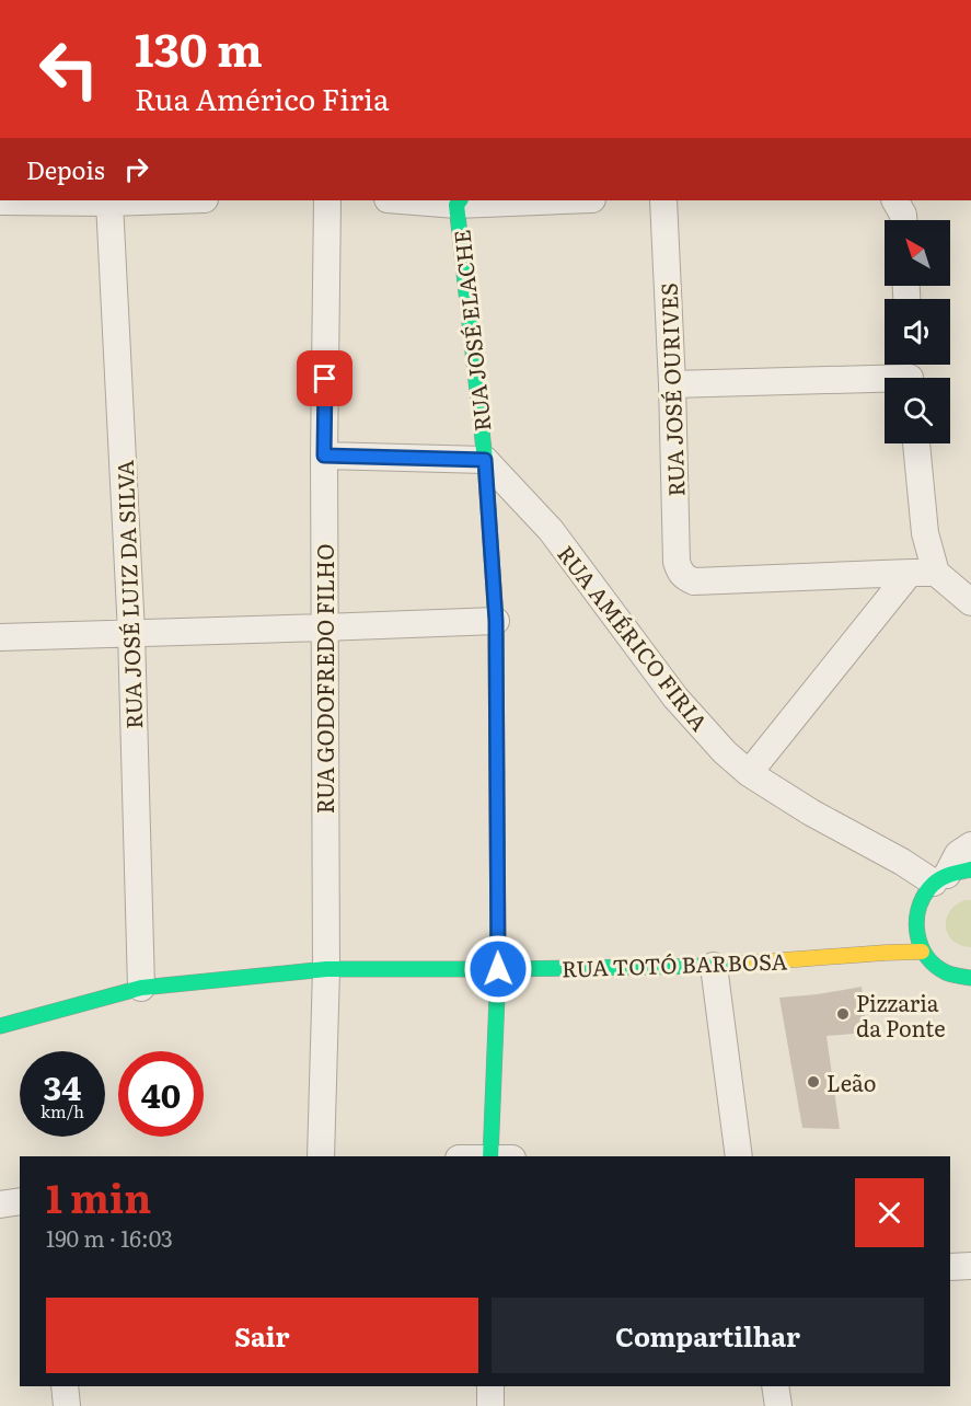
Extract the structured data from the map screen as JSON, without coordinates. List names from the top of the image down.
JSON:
{
  "streets": {
    "main road": ["RUA JOSÉ ELACHE", "RUA TOTÓ BARBOSA"],
    "street": [
      "RUA JOSÉ OURIVES",
      "RUA JOSÉ LUIZ DA SILVA",
      "RUA AMÉRICO FIRIA",
      "RUA GODOFREDO FILHO"
    ]
  },
  "crossings": [
    ["RUA JOSÉ ELACHE", "RUA AMÉRICO FIRIA"],
    ["RUA JOSÉ ELACHE", "RUA TOTÓ BARBOSA"],
    ["RUA JOSÉ LUIZ DA SILVA", "RUA TOTÓ BARBOSA"],
    ["RUA GODOFREDO FILHO", "RUA TOTÓ BARBOSA"]
  ],
  "places": ["Pizzaria da Ponte", "Leão"],
  "north": "top left",
  "page": {
    "turn": ["130 m", "Rua Américo Firia"],
    "then": "Depois",
    "speed": "34 km/h",
    "limit": "40",
    "heading": ["1 min", "190 m · 16:03"],
    "buttons": ["Sair", "Compartilhar"]
  }
}
